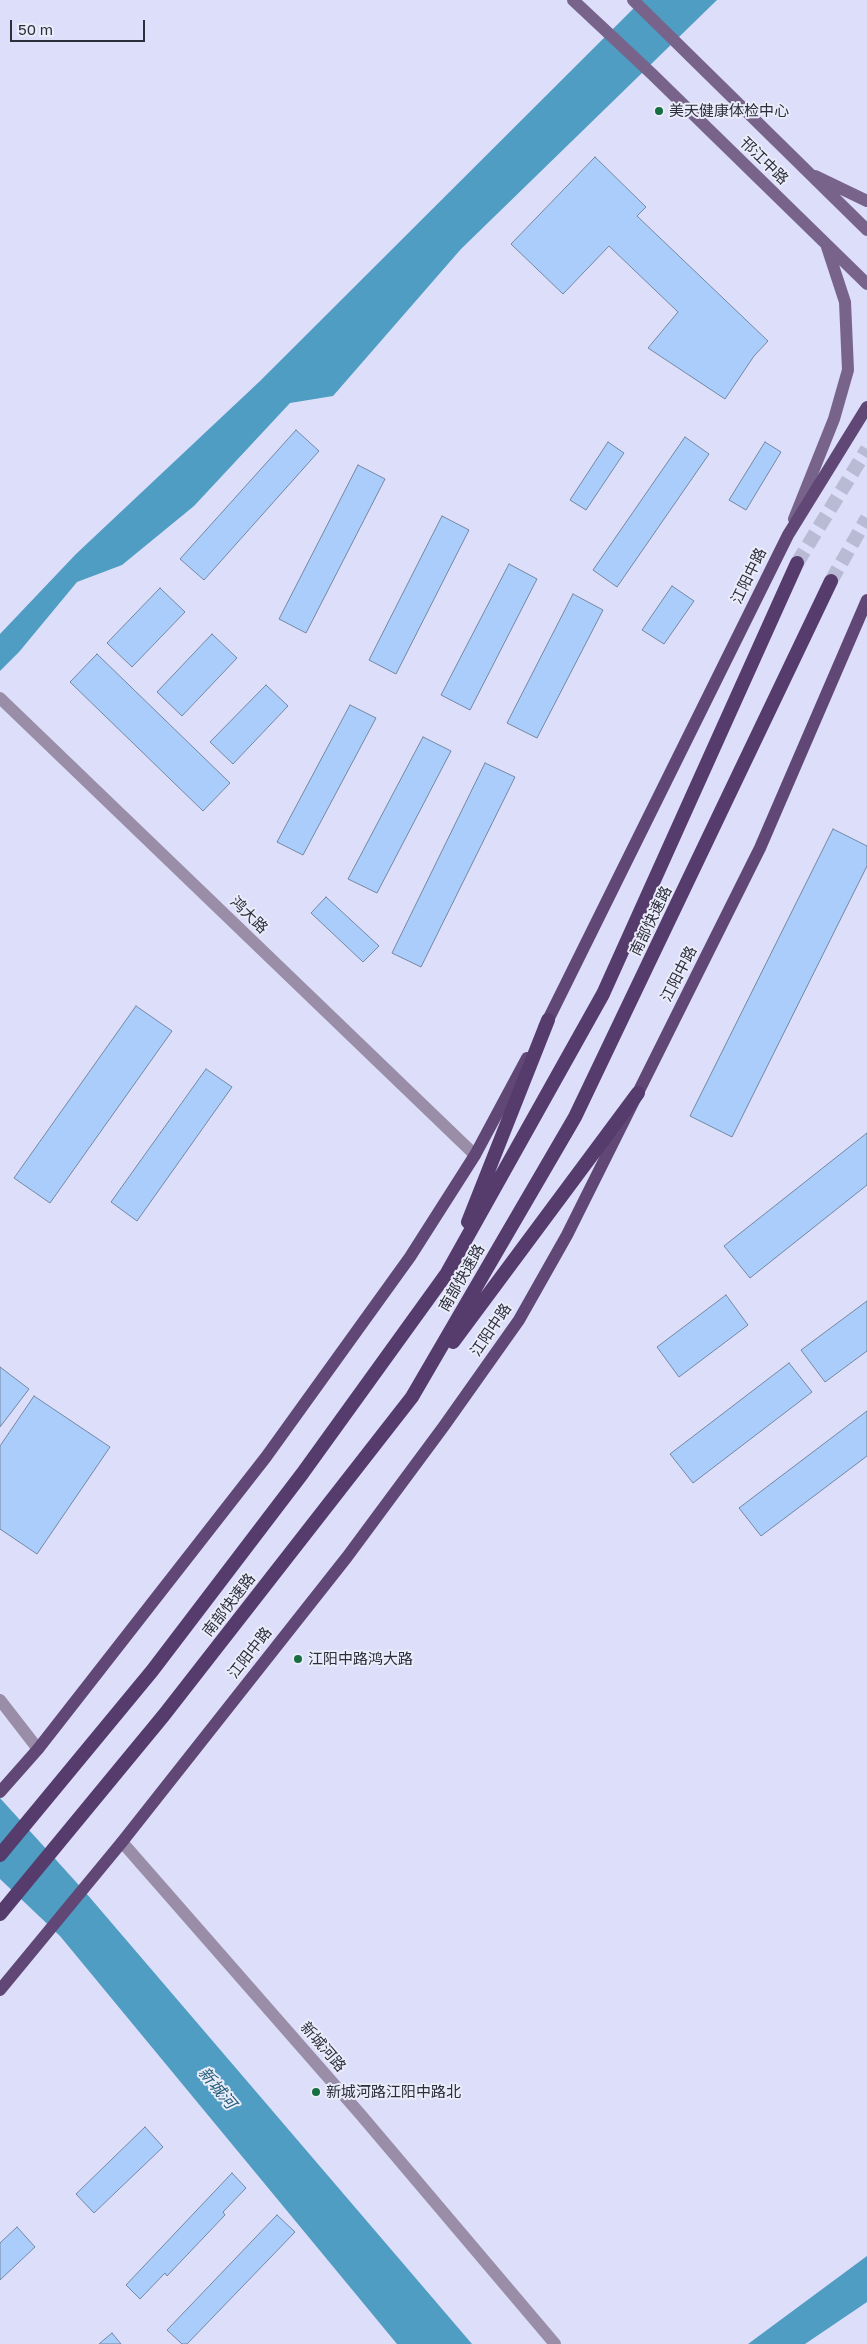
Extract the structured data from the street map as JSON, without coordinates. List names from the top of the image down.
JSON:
{
  "streets": {
    "highway": ["南部快速路"],
    "main road": ["邗江中路", "江阳中路"],
    "street": ["鸿大路", "新城河路"]
  },
  "crossings": [
    ["江阳中路", "鸿大路"],
    ["江阳中路", "新城河路"]
  ],
  "water": ["新城河"],
  "places": ["美天健康体检中心", "江阳中路鸿大路", "新城河路江阳中路北"],
  "scale_bar": "50 m"
}
